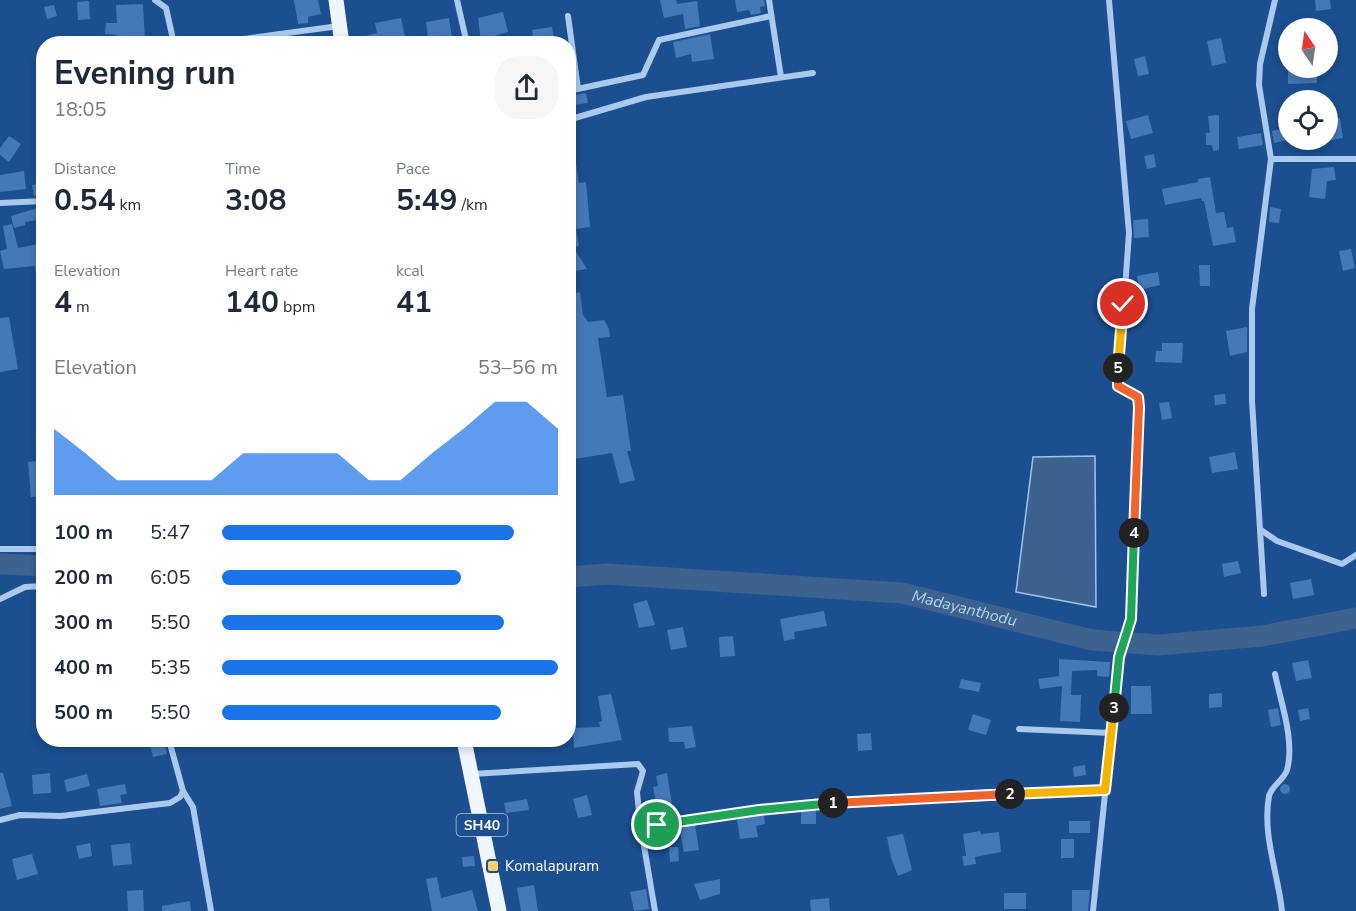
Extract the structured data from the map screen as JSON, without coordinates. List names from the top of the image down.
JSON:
{
  "streets": {
    "main road": ["SH40"]
  },
  "water": ["Madayanthodu"],
  "places": {
    "transit": ["Komalapuram"]
  },
  "north": "top",
  "page": {
    "heading": ["Evening run", "18:05"],
    "stats": [
      ["Distance", "0.54 km"],
      ["Time", "3:08"],
      ["Pace", "5:49 /km"],
      ["Elevation", "4 m"],
      ["Heart rate", "140 bpm"],
      ["kcal", "41"]
    ],
    "chart": ["Elevation", "53–56 m"],
    "pins": [
      "5",
      "4",
      "3",
      "2",
      "1"
    ],
    "list": [
      {
        "name": "100 m",
        "note": "5:47"
      },
      {
        "name": "200 m",
        "note": "6:05"
      },
      {
        "name": "300 m",
        "note": "5:50"
      },
      {
        "name": "400 m",
        "note": "5:35"
      },
      {
        "name": "500 m",
        "note": "5:50"
      }
    ]
  }
}
